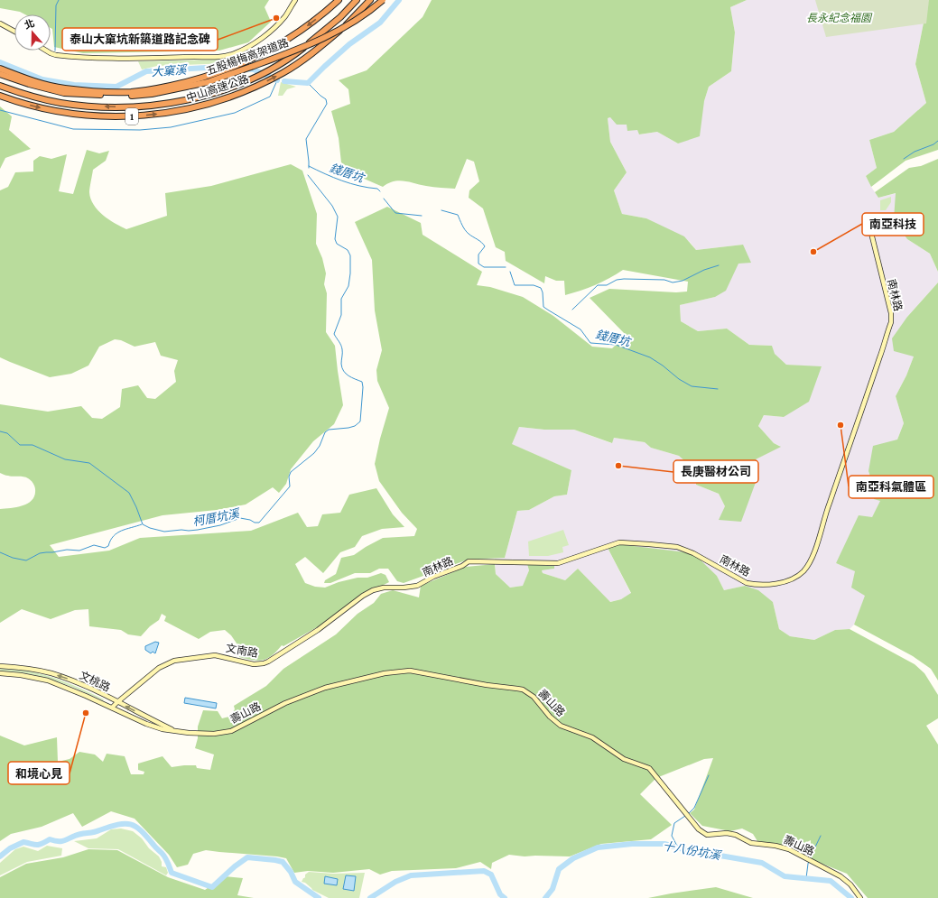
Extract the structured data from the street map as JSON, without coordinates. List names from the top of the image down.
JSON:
{
  "streets": {
    "highway": ["五股楊梅高架道路", "中山高速公路", "1"],
    "street": [
      "南林路",
      "文南路",
      "文桃路",
      "壽山路"
    ]
  },
  "crossings": [
    ["南林路", "文南路"],
    ["文南路", "文桃路"],
    ["文桃路", "壽山路"]
  ],
  "water": [
    "大窠溪",
    "錢厝坑",
    "柯厝坑溪",
    "十八份坑溪"
  ],
  "parks": ["長永紀念福園"],
  "places": [
    "泰山大窠坑新築道路記念碑",
    "南亞科技",
    "南亞科氣體區",
    "長庚醫材公司",
    "和境心見"
  ],
  "north": "top"
}
